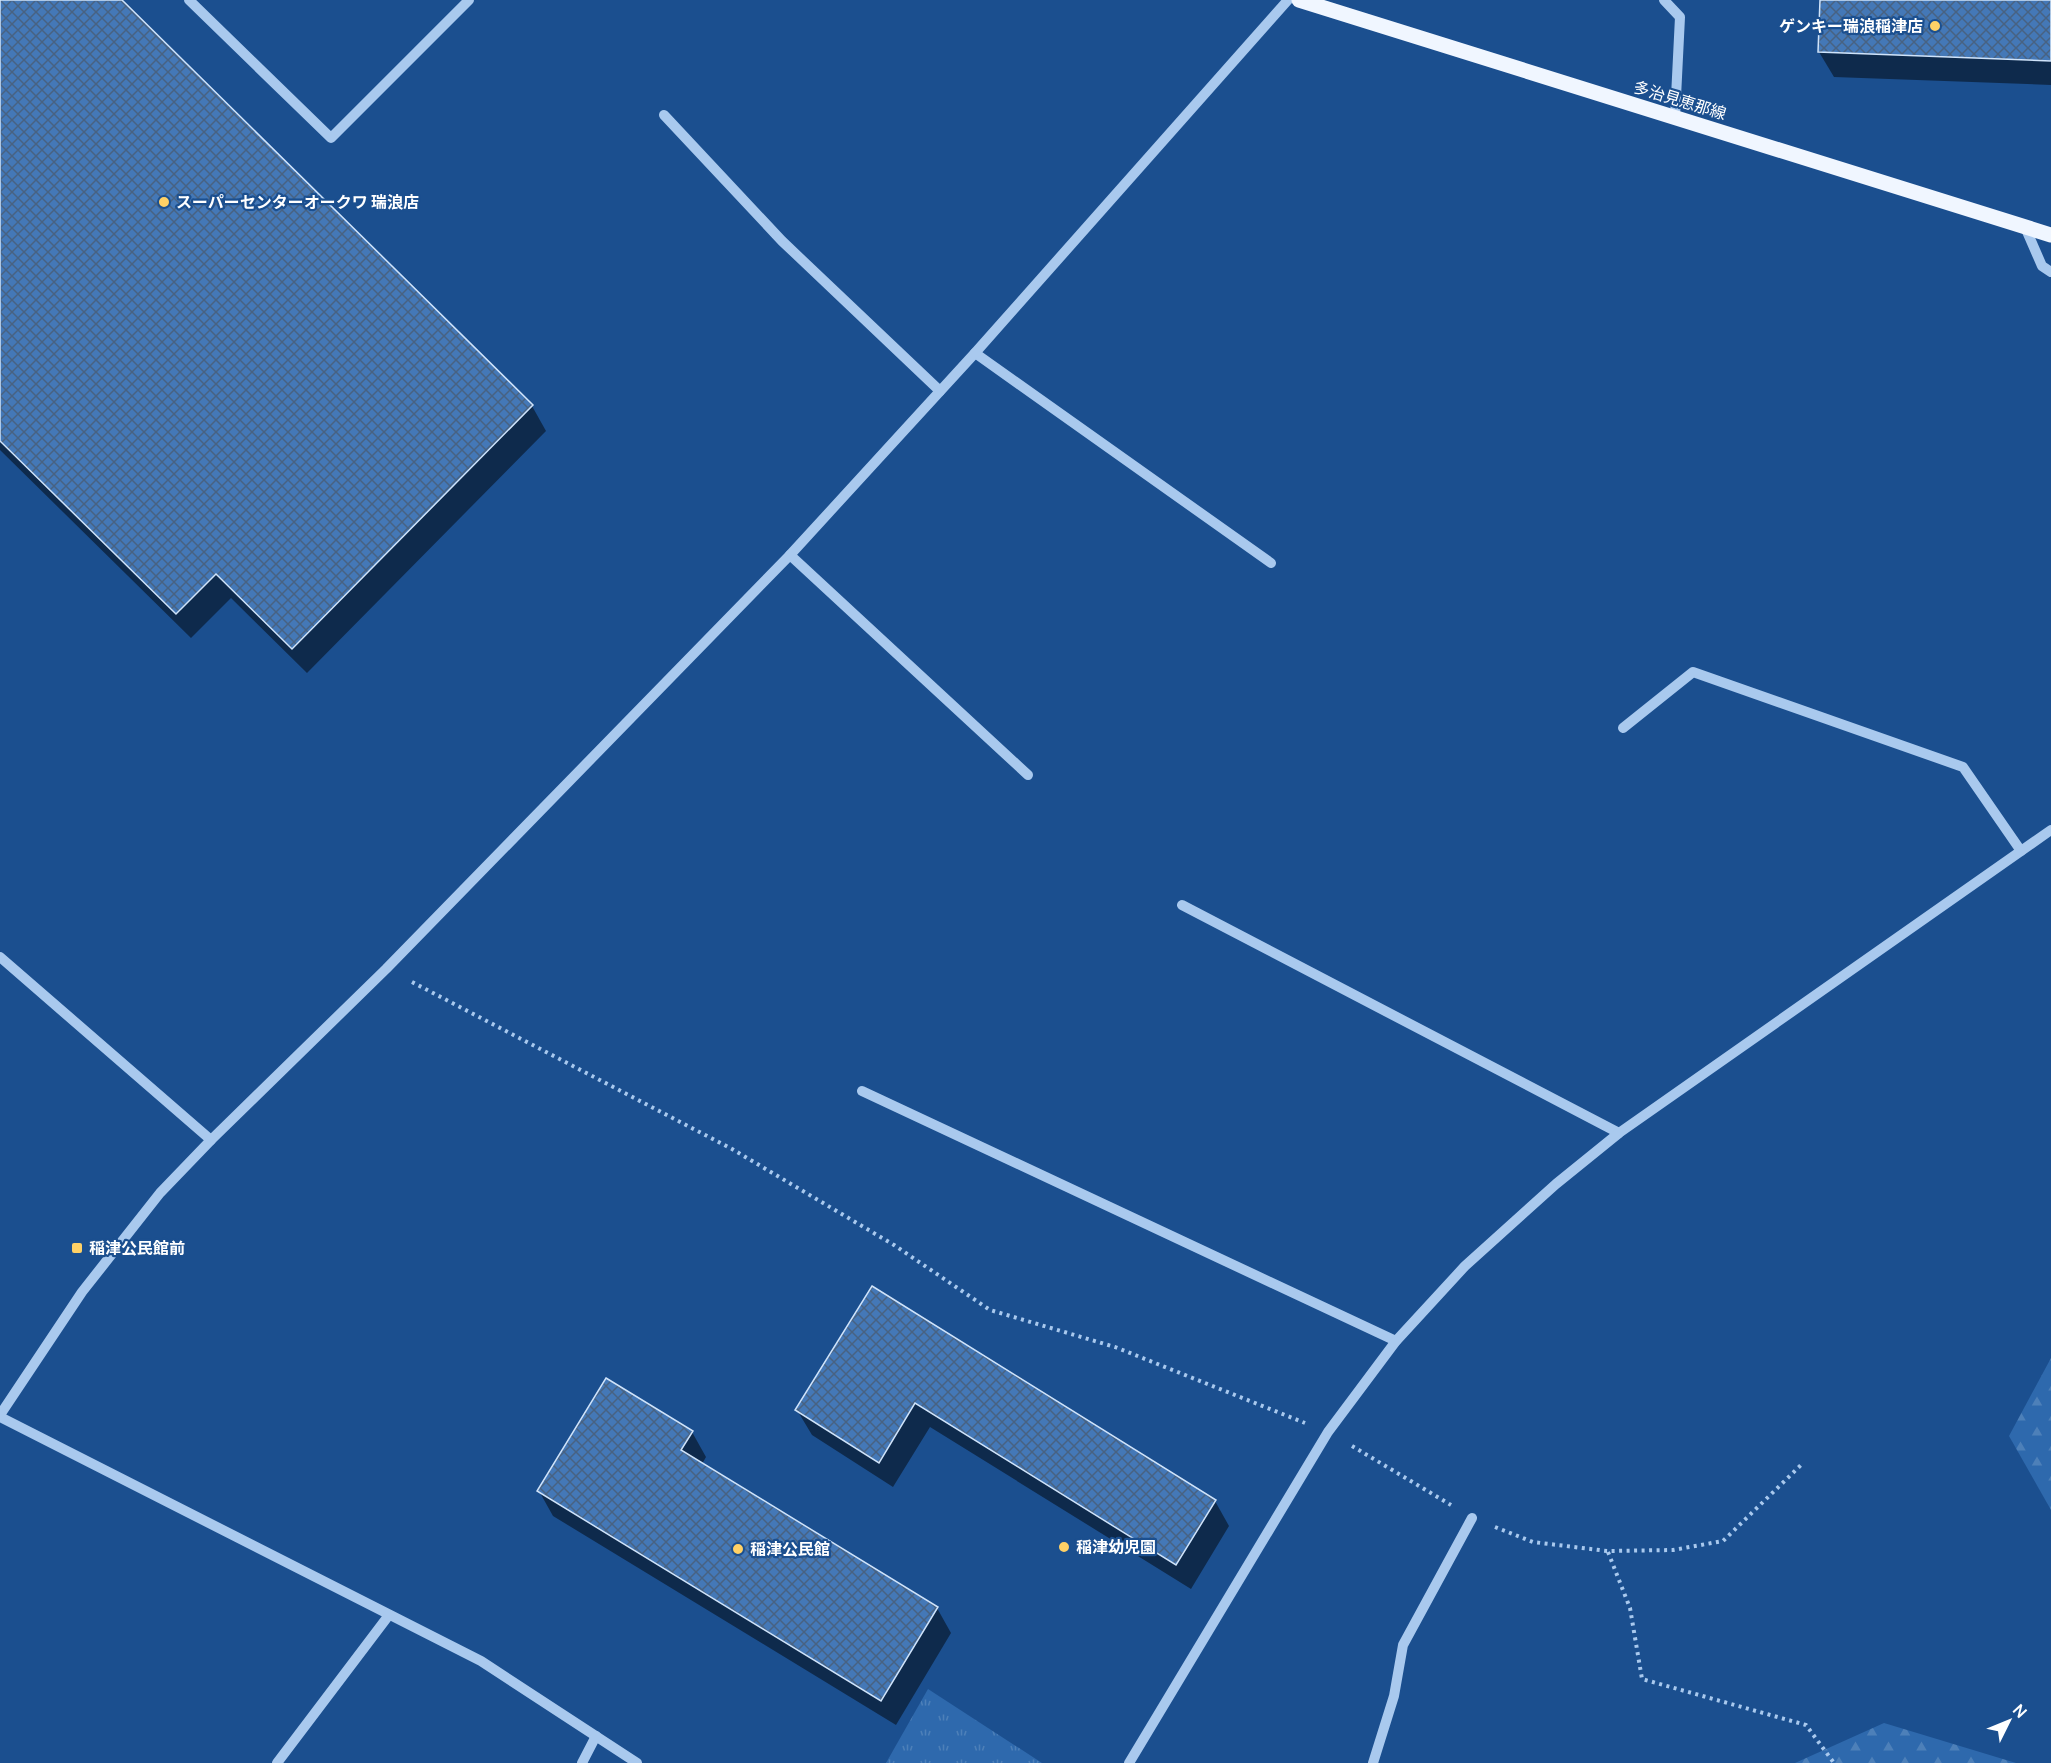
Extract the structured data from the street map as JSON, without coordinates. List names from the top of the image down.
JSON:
{
  "streets": {
    "main road": ["多治見恵那線"]
  },
  "places": {
    "other": [
      "ゲンキー瑞浪稲津店",
      "スーパーセンターオークワ 瑞浪店",
      "稲津幼児園",
      "稲津公民館"
    ],
    "transit": ["稲津公民館前"]
  },
  "north": "top right"
}
